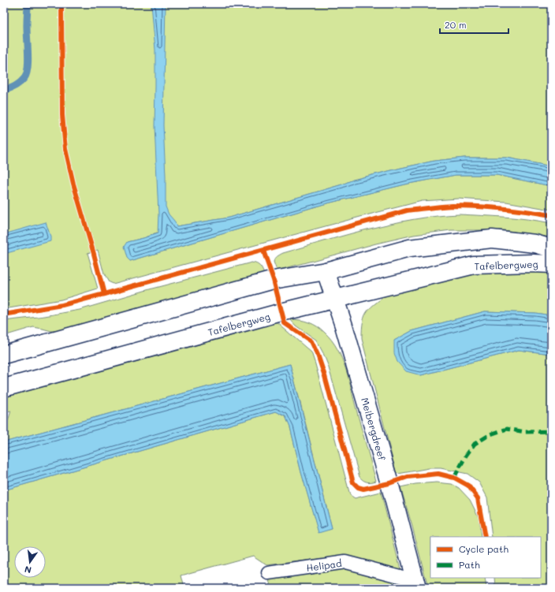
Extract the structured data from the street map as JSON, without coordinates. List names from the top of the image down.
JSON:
{
  "streets": {
    "street": ["Tafelbergweg", "Meibergdreef"],
    "lane": ["Helipad"]
  },
  "crossings": [
    ["Tafelbergweg", "Meibergdreef"],
    ["Meibergdreef", "Helipad"]
  ],
  "legend": ["Cycle path", "Path"],
  "scale_bar": "20 m",
  "north": "bottom"
}
